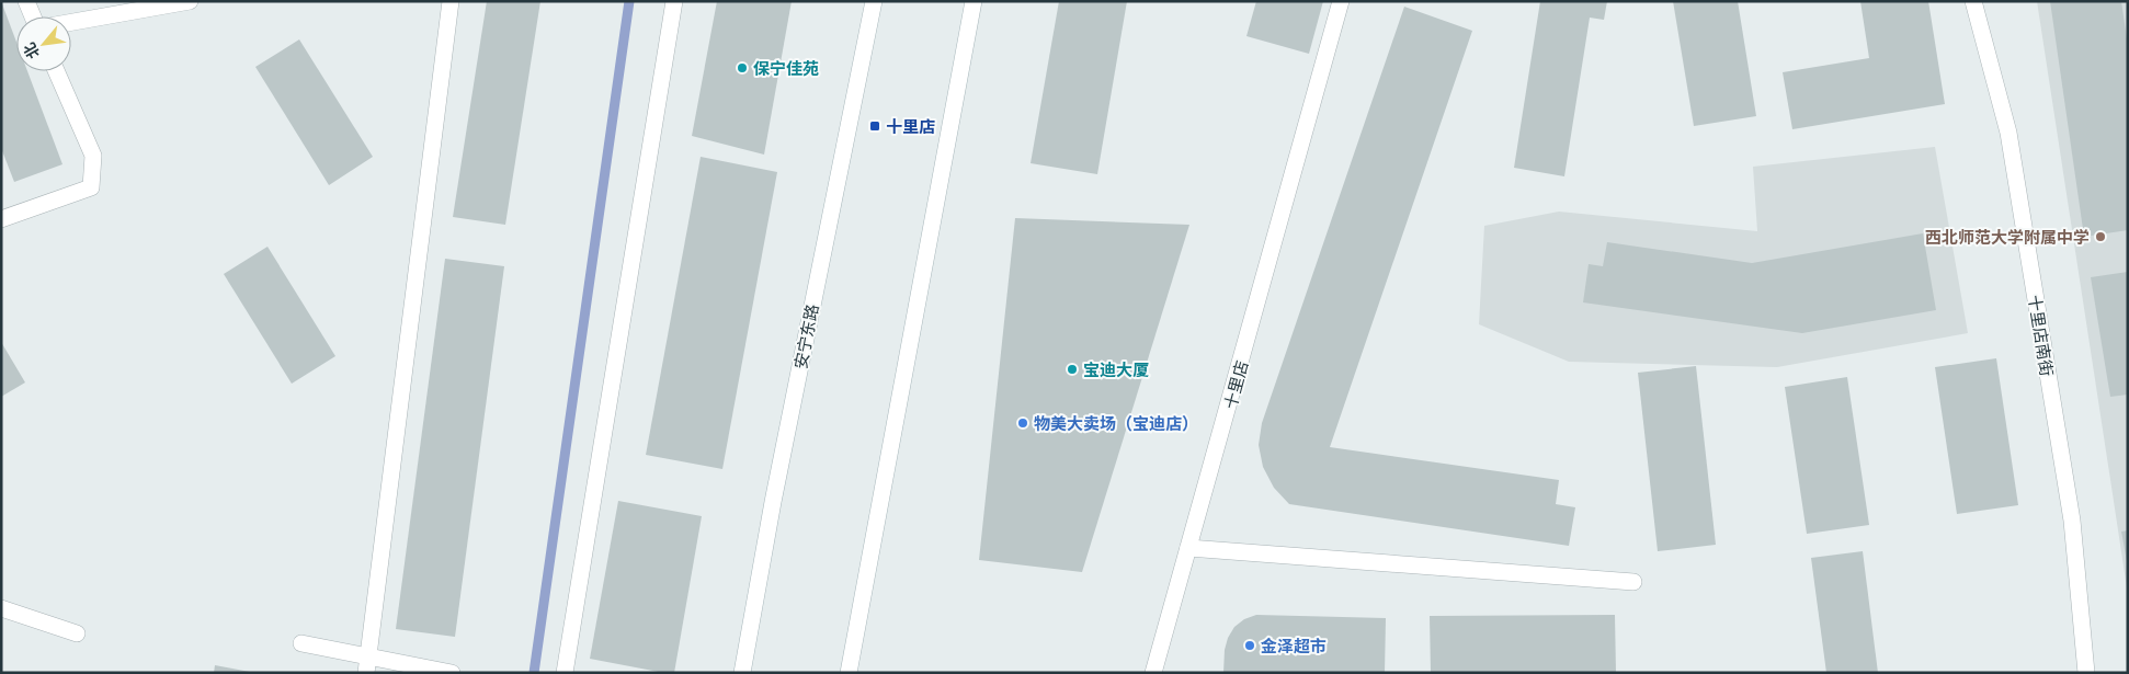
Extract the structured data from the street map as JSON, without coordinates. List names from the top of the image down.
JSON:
{
  "streets": {
    "street": ["十里店南街", "安宁东路", "十里店"]
  },
  "places": {
    "other": [
      "保宁佳苑",
      "西北师范大学附属中学",
      "宝迪大厦",
      "物美大卖场（宝迪店）",
      "金泽超市"
    ],
    "transit": ["十里店"]
  },
  "north": "bottom left"
}
